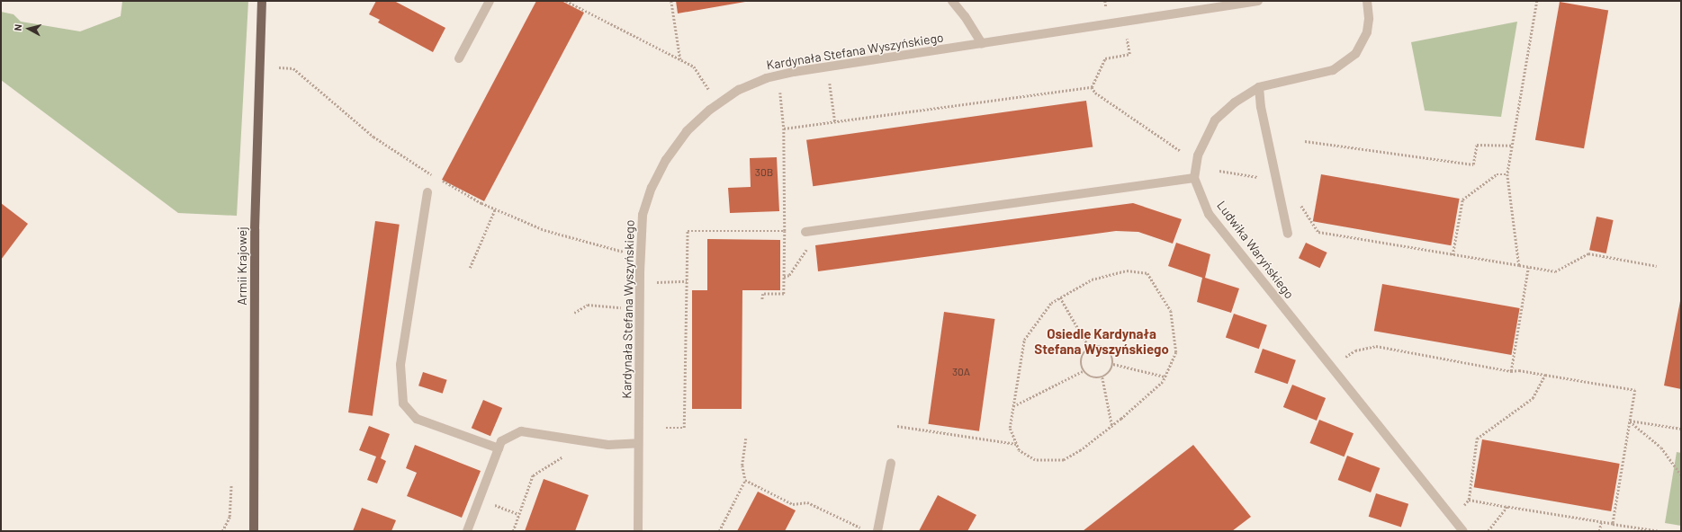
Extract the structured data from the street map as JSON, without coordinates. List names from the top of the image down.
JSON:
{
  "streets": {
    "main road": ["Armii Krajowej"],
    "street": ["Kardynała Stefana Wyszyńskiego", "Ludwika Waryńskiego"]
  },
  "districts": ["Osiedle Kardynała Stefana Wyszyńskiego"],
  "house_numbers": ["30B", "30A"],
  "north": "left"
}
